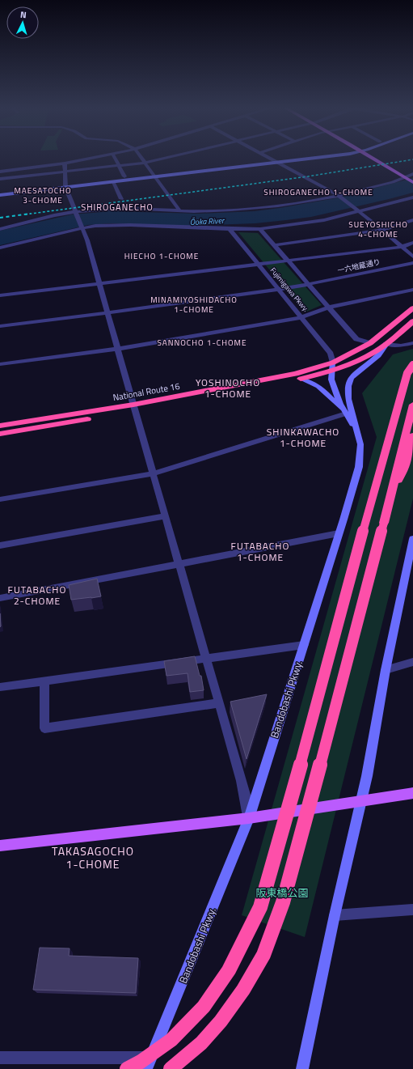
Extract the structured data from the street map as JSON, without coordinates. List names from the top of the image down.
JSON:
{
  "streets": {
    "highway": ["National Route 16"],
    "street": ["一六地蔵通り", "Fujimigawa Pkwy.", "Bandobashi Pkwy."]
  },
  "crossings": [
    ["一六地蔵通り", "Fujimigawa Pkwy."],
    ["Fujimigawa Pkwy.", "National Route 16"],
    ["National Route 16", "Bandobashi Pkwy."]
  ],
  "districts": [
    "MAESATOCHO 3-CHOME",
    "SHIROGANECHO 1-CHOME",
    "SHIROGANECHO",
    "SUEYOSHICHO 4-CHOME",
    "HIECHO 1-CHOME",
    "MINAMIYOSHIDACHO 1-CHOME",
    "SANNOCHO 1-CHOME",
    "YOSHINOCHO 1-CHOME",
    "SHINKAWACHO 1-CHOME",
    "FUTABACHO 1-CHOME",
    "FUTABACHO 2-CHOME",
    "TAKASAGOCHO 1-CHOME"
  ],
  "water": ["Ōoka River"],
  "parks": ["阪東橋公園"],
  "north": "top"
}
